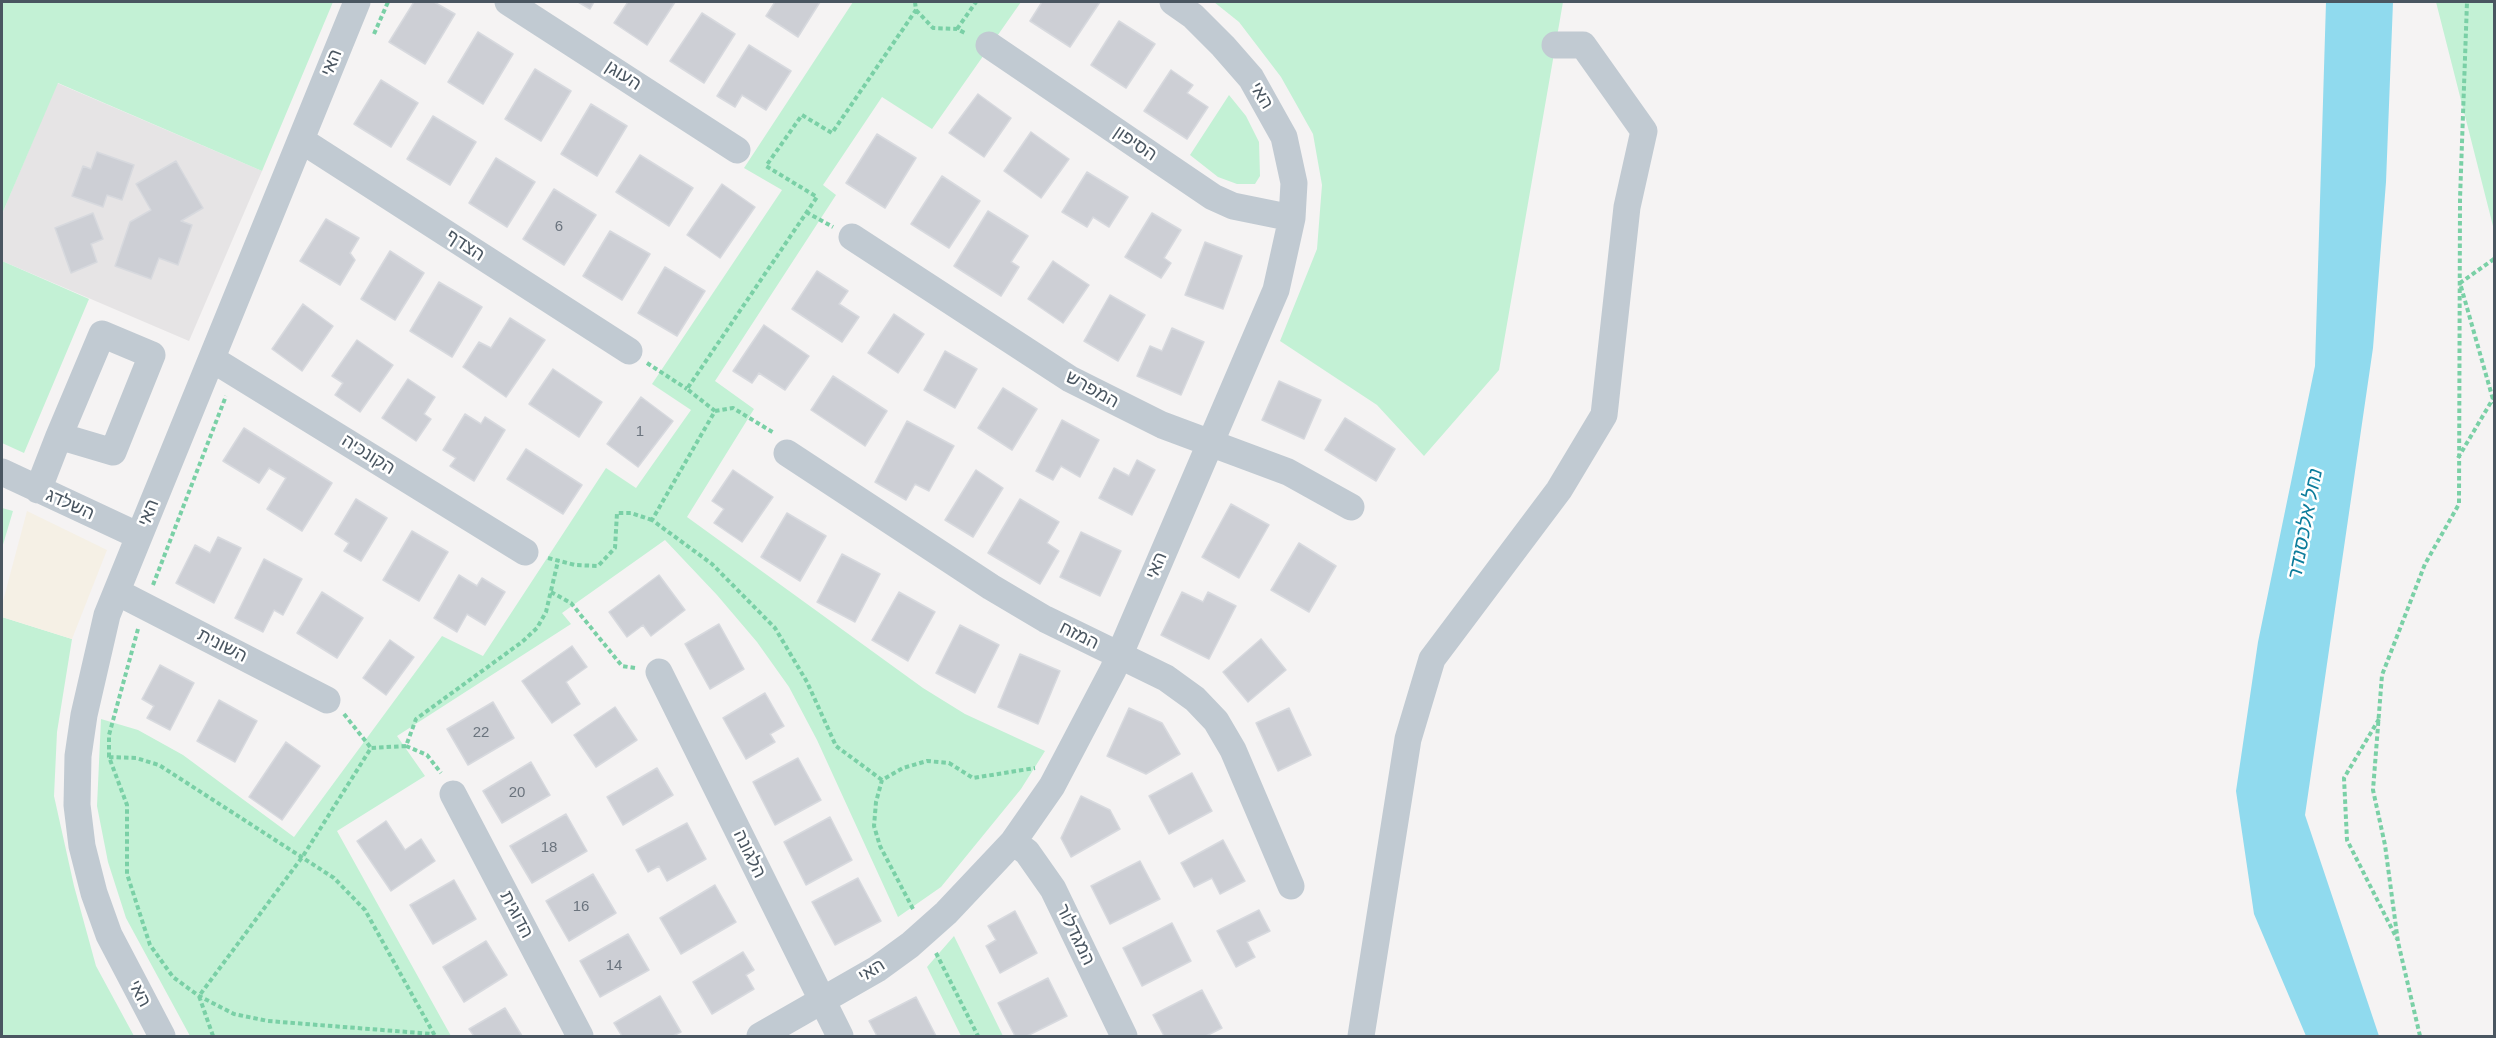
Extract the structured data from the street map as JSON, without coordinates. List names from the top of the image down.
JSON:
{
  "streets": {
    "street": [
      "האי",
      "העוגן",
      "הסיפון",
      "הצדף",
      "המפרש",
      "הקונכיה",
      "השלדג",
      "המזח",
      "השונית",
      "הלגונה",
      "הדוגית",
      "המגדלור"
    ]
  },
  "crossings": [
    ["האי", "הסיפון"],
    ["האי", "הצדף"],
    ["האי", "המפרש"],
    ["האי", "הקונכיה"],
    ["האי", "השלדג"],
    ["האי", "המזח"],
    ["האי", "השונית"],
    ["האי", "הלגונה"],
    ["האי", "המגדלור"]
  ],
  "water": ["נחל אלכסנדר"],
  "house_numbers": [
    "6",
    "1",
    "22",
    "20",
    "18",
    "16",
    "14"
  ]
}
